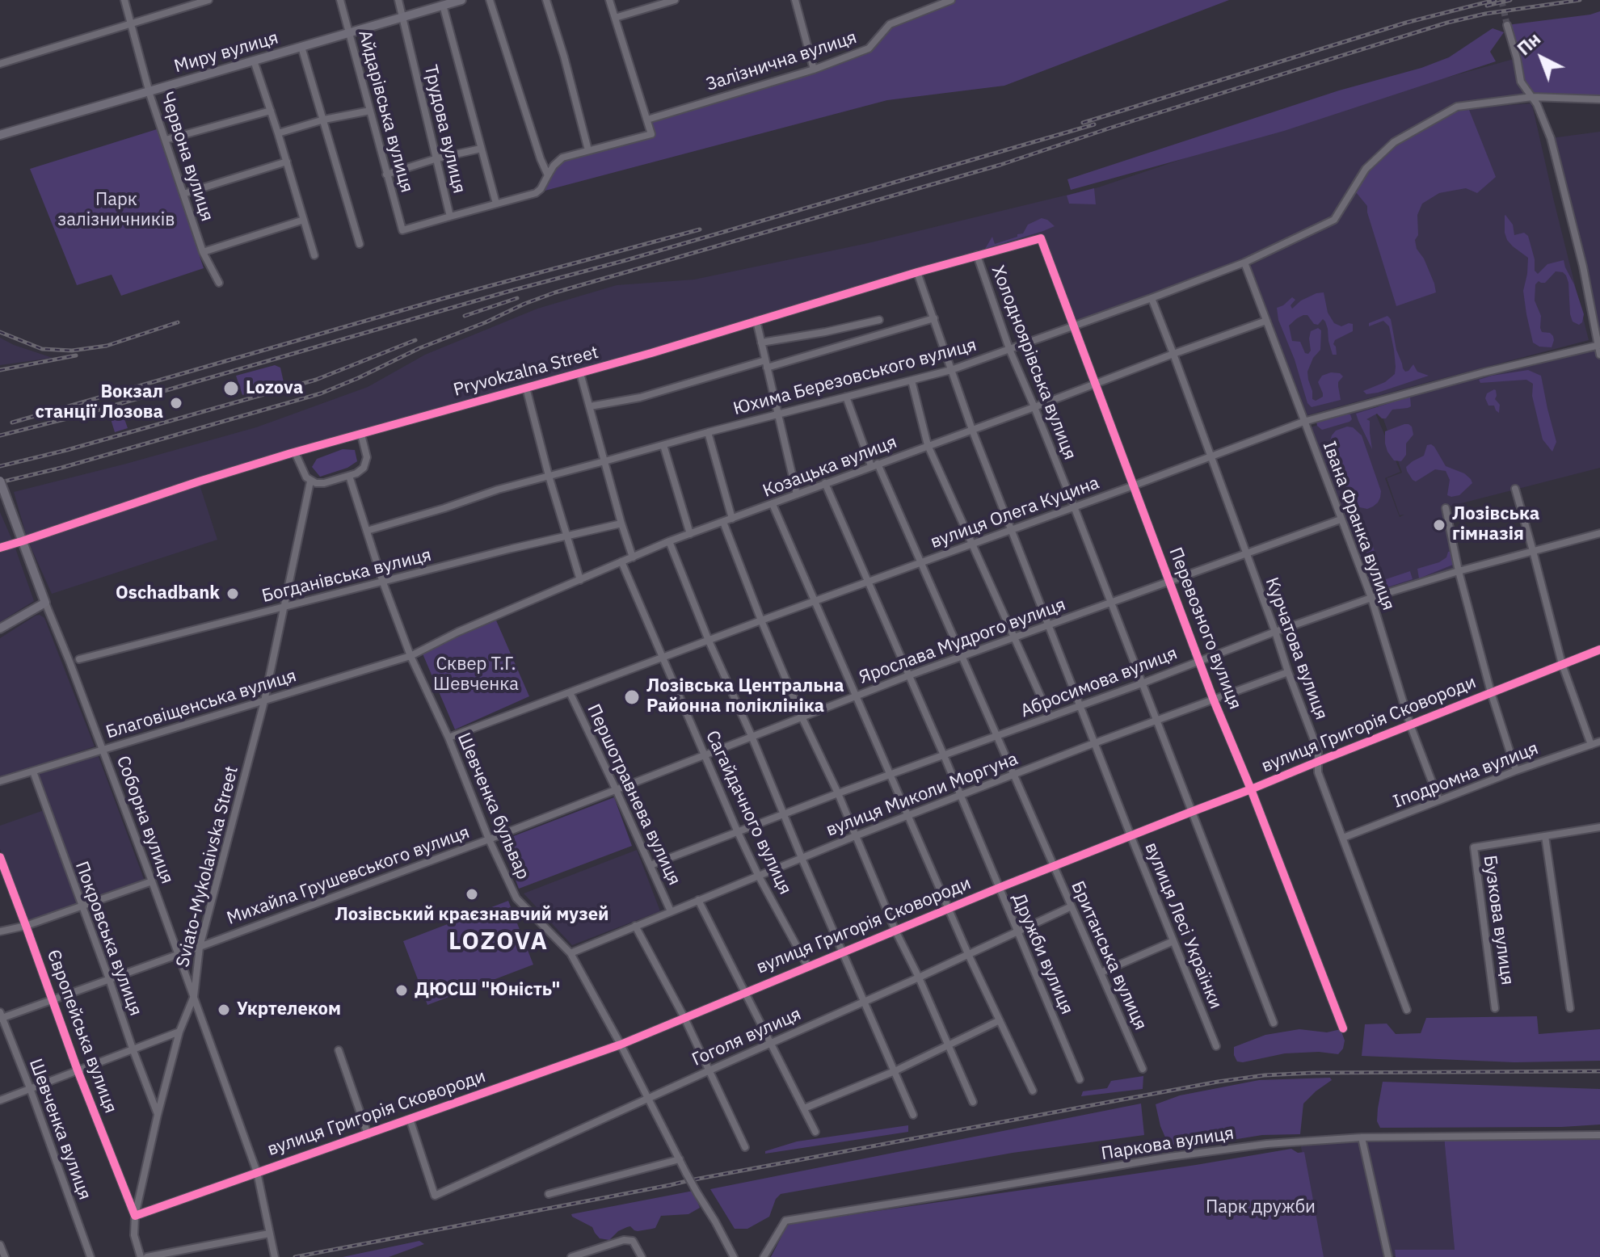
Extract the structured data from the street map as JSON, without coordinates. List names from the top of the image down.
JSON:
{
  "streets": {
    "main road": ["Миру вулиця"],
    "street": [
      "Залізнична вулиця",
      "Айдарівська вулиця",
      "Трудова вулиця",
      "Червона вулиця",
      "Холодноярівська вулиця",
      "Pryvokzalna Street",
      "Юхима Березовського вулиця",
      "Козацька вулиця",
      "вулиця Олега Куцина",
      "Івана Франка вулиця",
      "Богданівська вулиця",
      "Перевозного вулиця",
      "Ярослава Мудрого вулиця",
      "Курчатова вулиця",
      "Абросимова вулиця",
      "Благовіщенська вулиця",
      "вулиця Григорія Сковороди",
      "Іподромна вулиця",
      "Першотравнева вулиця",
      "вулиця Миколи Моргуна",
      "Шевченка бульвар",
      "Сагайдачного вулиця",
      "Соборна вулиця",
      "Sviato-Mykolaivska Street",
      "Михайла Грушевського вулиця",
      "Бузкова вулиця",
      "вулиця Лесі Українки",
      "Покровська вулиця",
      "Дружби вулиця",
      "Британська вулиця",
      "Європейська вулиця",
      "Гоголя вулиця",
      "Шевченка вулиця",
      "Паркова вулиця"
    ]
  },
  "crossings": [
    ["Миру вулиця", "Айдарівська вулиця"],
    ["Миру вулиця", "Трудова вулиця"],
    ["Миру вулиця", "Червона вулиця"],
    ["Айдарівська вулиця", "Трудова вулиця"],
    ["Холодноярівська вулиця", "Pryvokzalna Street"],
    ["Холодноярівська вулиця", "Юхима Березовського вулиця"],
    ["Холодноярівська вулиця", "Козацька вулиця"],
    ["Холодноярівська вулиця", "вулиця Олега Куцина"],
    ["Холодноярівська вулиця", "Ярослава Мудрого вулиця"],
    ["Холодноярівська вулиця", "Абросимова вулиця"],
    ["Холодноярівська вулиця", "вулиця Григорія Сковороди"],
    ["Холодноярівська вулиця", "вулиця Миколи Моргуна"],
    ["Pryvokzalna Street", "Перевозного вулиця"],
    ["Pryvokzalna Street", "вулиця Лесі Українки"],
    ["Юхима Березовського вулиця", "Івана Франка вулиця"],
    ["Юхима Березовського вулиця", "Перевозного вулиця"],
    ["Юхима Березовського вулиця", "Курчатова вулиця"],
    ["Юхима Березовського вулиця", "Шевченка бульвар"],
    ["Юхима Березовського вулиця", "вулиця Лесі Українки"],
    ["Юхима Березовського вулиця", "Британська вулиця"],
    ["Козацька вулиця", "Івана Франка вулиця"],
    ["Козацька вулиця", "Перевозного вулиця"],
    ["Козацька вулиця", "Курчатова вулиця"],
    ["Козацька вулиця", "Благовіщенська вулиця"],
    ["Козацька вулиця", "Шевченка бульвар"],
    ["Козацька вулиця", "Сагайдачного вулиця"],
    ["Козацька вулиця", "вулиця Лесі Українки"],
    ["Козацька вулиця", "Дружби вулиця"],
    ["Козацька вулиця", "Британська вулиця"],
    ["вулиця Олега Куцина", "Івана Франка вулиця"],
    ["вулиця Олега Куцина", "Перевозного вулиця"],
    ["вулиця Олега Куцина", "Курчатова вулиця"],
    ["вулиця Олега Куцина", "Першотравнева вулиця"],
    ["вулиця Олега Куцина", "Шевченка бульвар"],
    ["вулиця Олега Куцина", "Сагайдачного вулиця"],
    ["вулиця Олега Куцина", "вулиця Лесі Українки"],
    ["вулиця Олега Куцина", "Дружби вулиця"],
    ["вулиця Олега Куцина", "Британська вулиця"],
    ["Івана Франка вулиця", "Ярослава Мудрого вулиця"],
    ["Івана Франка вулиця", "Абросимова вулиця"],
    ["Івана Франка вулиця", "вулиця Григорія Сковороди"],
    ["Івана Франка вулиця", "Іподромна вулиця"],
    ["Богданівська вулиця", "Шевченка бульвар"],
    ["Богданівська вулиця", "Sviato-Mykolaivska Street"],
    ["Перевозного вулиця", "Ярослава Мудрого вулиця"],
    ["Перевозного вулиця", "Абросимова вулиця"],
    ["Перевозного вулиця", "вулиця Григорія Сковороди"],
    ["Перевозного вулиця", "вулиця Миколи Моргуна"],
    ["Ярослава Мудрого вулиця", "Курчатова вулиця"],
    ["Ярослава Мудрого вулиця", "Першотравнева вулиця"],
    ["Ярослава Мудрого вулиця", "Шевченка бульвар"],
    ["Ярослава Мудрого вулиця", "Сагайдачного вулиця"],
    ["Ярослава Мудрого вулиця", "Михайла Грушевського вулиця"],
    ["Ярослава Мудрого вулиця", "вулиця Лесі Українки"],
    ["Ярослава Мудрого вулиця", "Дружби вулиця"],
    ["Ярослава Мудрого вулиця", "Британська вулиця"],
    ["Курчатова вулиця", "Абросимова вулиця"],
    ["Курчатова вулиця", "вулиця Григорія Сковороди"],
    ["Курчатова вулиця", "Іподромна вулиця"],
    ["Курчатова вулиця", "вулиця Миколи Моргуна"],
    ["Абросимова вулиця", "Першотравнева вулиця"],
    ["Абросимова вулиця", "Сагайдачного вулиця"],
    ["Абросимова вулиця", "вулиця Лесі Українки"],
    ["Абросимова вулиця", "Дружби вулиця"],
    ["Абросимова вулиця", "Британська вулиця"],
    ["Благовіщенська вулиця", "Шевченка бульвар"],
    ["Благовіщенська вулиця", "Соборна вулиця"],
    ["Благовіщенська вулиця", "Sviato-Mykolaivska Street"],
    ["Благовіщенська вулиця", "Покровська вулиця"],
    ["вулиця Григорія Сковороди", "Шевченка бульвар"],
    ["вулиця Григорія Сковороди", "Сагайдачного вулиця"],
    ["вулиця Григорія Сковороди", "Соборна вулиця"],
    ["вулиця Григорія Сковороди", "Sviato-Mykolaivska Street"],
    ["вулиця Григорія Сковороди", "вулиця Лесі Українки"],
    ["вулиця Григорія Сковороди", "Дружби вулиця"],
    ["вулиця Григорія Сковороди", "Британська вулиця"],
    ["вулиця Григорія Сковороди", "Європейська вулиця"],
    ["вулиця Григорія Сковороди", "Гоголя вулиця"],
    ["Першотравнева вулиця", "вулиця Миколи Моргуна"],
    ["вулиця Миколи Моргуна", "Шевченка бульвар"],
    ["вулиця Миколи Моргуна", "Сагайдачного вулиця"],
    ["вулиця Миколи Моргуна", "вулиця Лесі Українки"],
    ["вулиця Миколи Моргуна", "Дружби вулиця"],
    ["вулиця Миколи Моргуна", "Британська вулиця"],
    ["Шевченка бульвар", "Михайла Грушевського вулиця"],
    ["Шевченка бульвар", "Гоголя вулиця"],
    ["Соборна вулиця", "Sviato-Mykolaivska Street"],
    ["Соборна вулиця", "Михайла Грушевського вулиця"],
    ["Sviato-Mykolaivska Street", "Михайла Грушевського вулиця"],
    ["Sviato-Mykolaivska Street", "Покровська вулиця"],
    ["Sviato-Mykolaivska Street", "Європейська вулиця"],
    ["Михайла Грушевського вулиця", "Покровська вулиця"],
    ["Михайла Грушевського вулиця", "Європейська вулиця"],
    ["Михайла Грушевського вулиця", "Шевченка вулиця"],
    ["Дружби вулиця", "Гоголя вулиця"],
    ["Британська вулиця", "Гоголя вулиця"]
  ],
  "districts": ["LOZOVA"],
  "parks": ["Парк залізничників", "Сквер Т.Г. Шевченка", "Парк дружби"],
  "places": [
    "Lozova",
    "Вокзал станції Лозова",
    "Лозівська гімназія",
    "Oschadbank",
    "Лозівська Центральна Районна поліклініка",
    "Лозівський краєзнавчий музей",
    "ДЮСШ \"Юність\"",
    "Укртелеком"
  ],
  "north": "top left"
}
